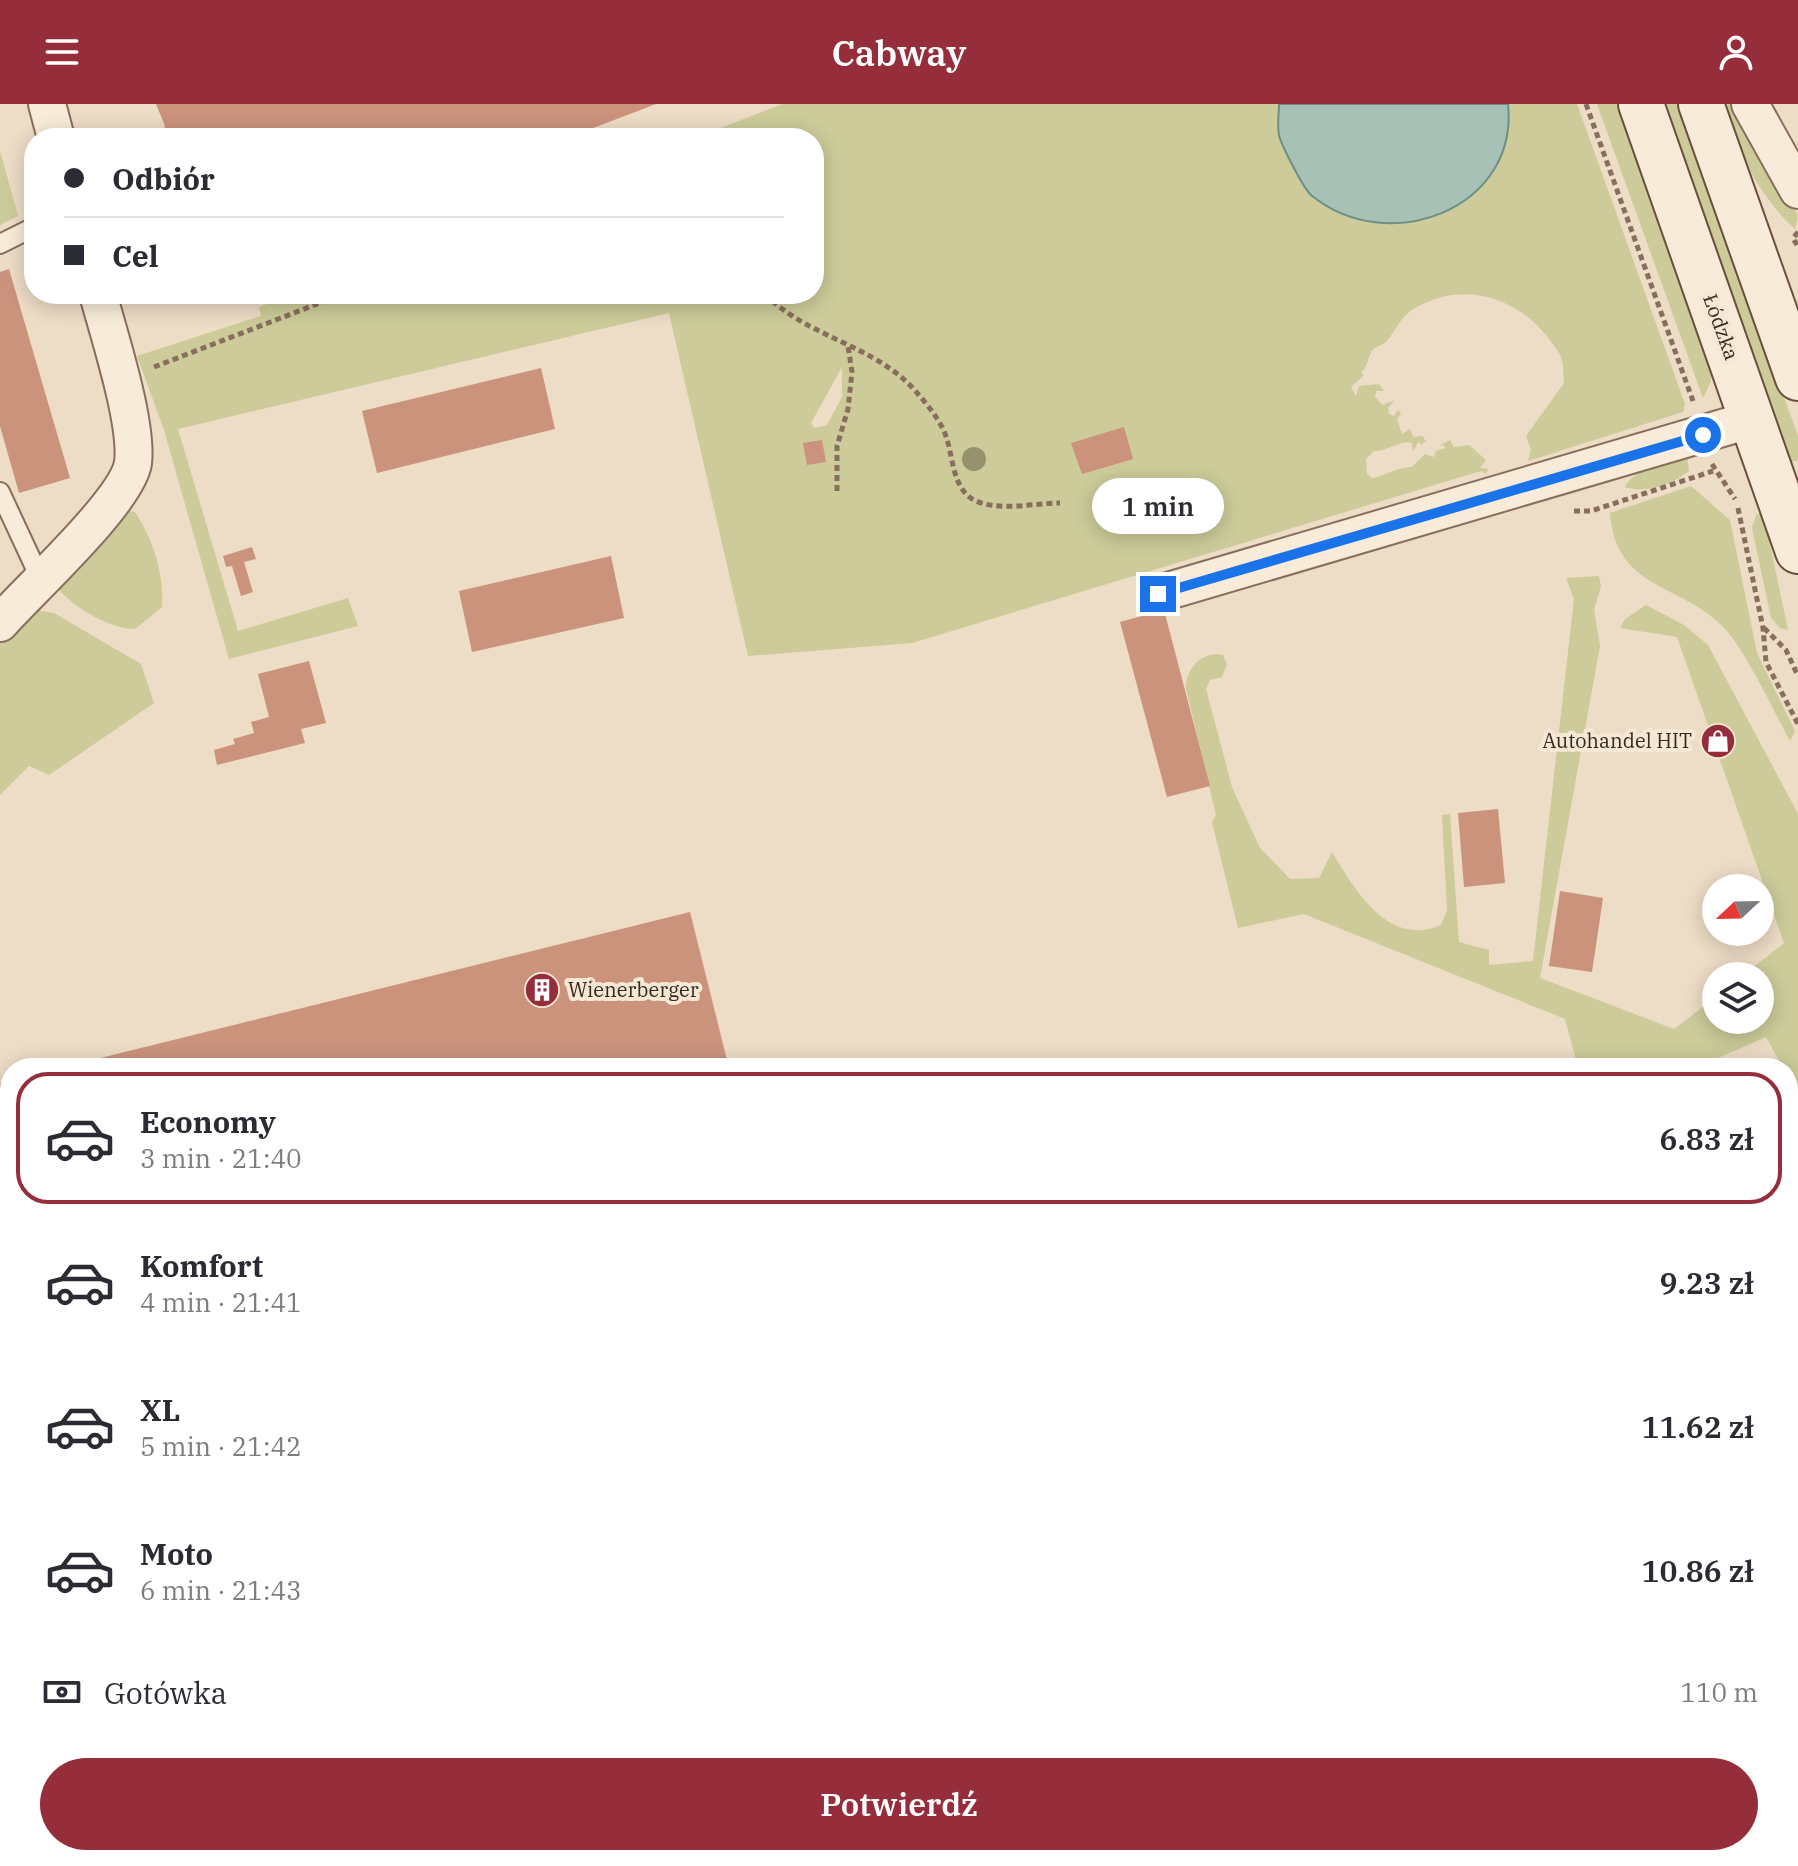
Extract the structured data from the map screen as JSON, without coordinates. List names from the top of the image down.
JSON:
{
  "streets": {
    "main road": ["Łódzka"]
  },
  "places": {
    "shop": ["Autohandel HIT"],
    "building": ["Wienerberger"]
  },
  "north": "left",
  "page": {
    "header": "Cabway",
    "banner": ["Odbiór", "Cel"],
    "bubble": "1 min",
    "list": [
      {
        "name": "Economy",
        "note": "3 min · 21:40",
        "value": "6.83 zł"
      },
      {
        "name": "Komfort",
        "note": "4 min · 21:41",
        "value": "9.23 zł"
      },
      {
        "name": "XL",
        "note": "5 min · 21:42",
        "value": "11.62 zł"
      },
      {
        "name": "Moto",
        "note": "6 min · 21:43",
        "value": "10.86 zł"
      }
    ],
    "pay": ["Gotówka", "110 m"],
    "buttons": "Potwierdź"
  }
}
